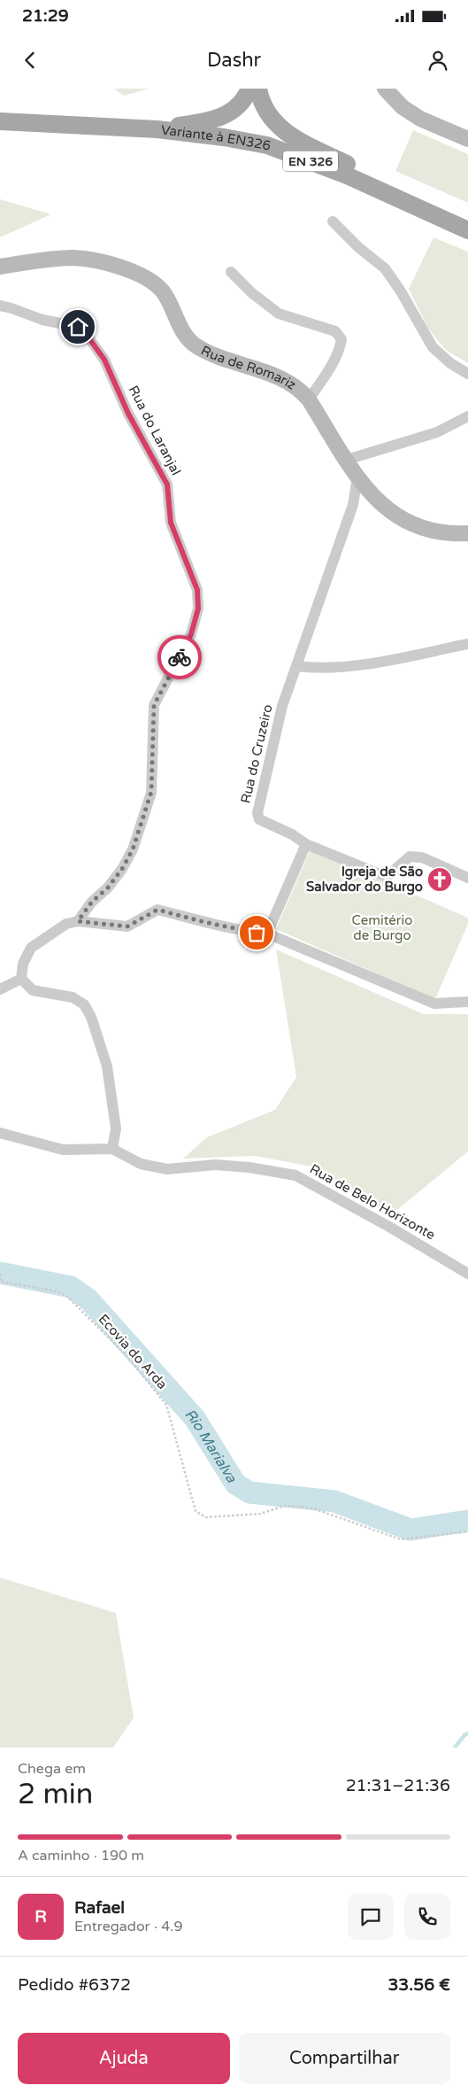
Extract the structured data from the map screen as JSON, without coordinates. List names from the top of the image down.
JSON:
{
  "streets": {
    "main road": ["Variante à EN326", "EN 326", "Rua de Romariz"],
    "street": ["Rua do Laranjal", "Rua do Cruzeiro", "Rua de Belo Horizonte"],
    "path": ["Ecovia do Arda"]
  },
  "crossings": [
    ["Rua de Romariz", "Rua do Cruzeiro"]
  ],
  "water": ["Rio Marialva"],
  "parks": ["Cemitério de Burgo"],
  "places": {
    "church": ["Igreja de São Salvador do Burgo"]
  },
  "page": {
    "status": "21:29",
    "header": "Dashr",
    "heading": ["2 min", "Chega em", "21:31–21:36"],
    "panel": [
      "Rafael",
      "Entregador · 4.9",
      "Pedido #6372",
      "33.56 €"
    ],
    "bar": "A caminho · 190 m",
    "round": "R",
    "buttons": ["Ajuda", "Compartilhar"]
  }
}
